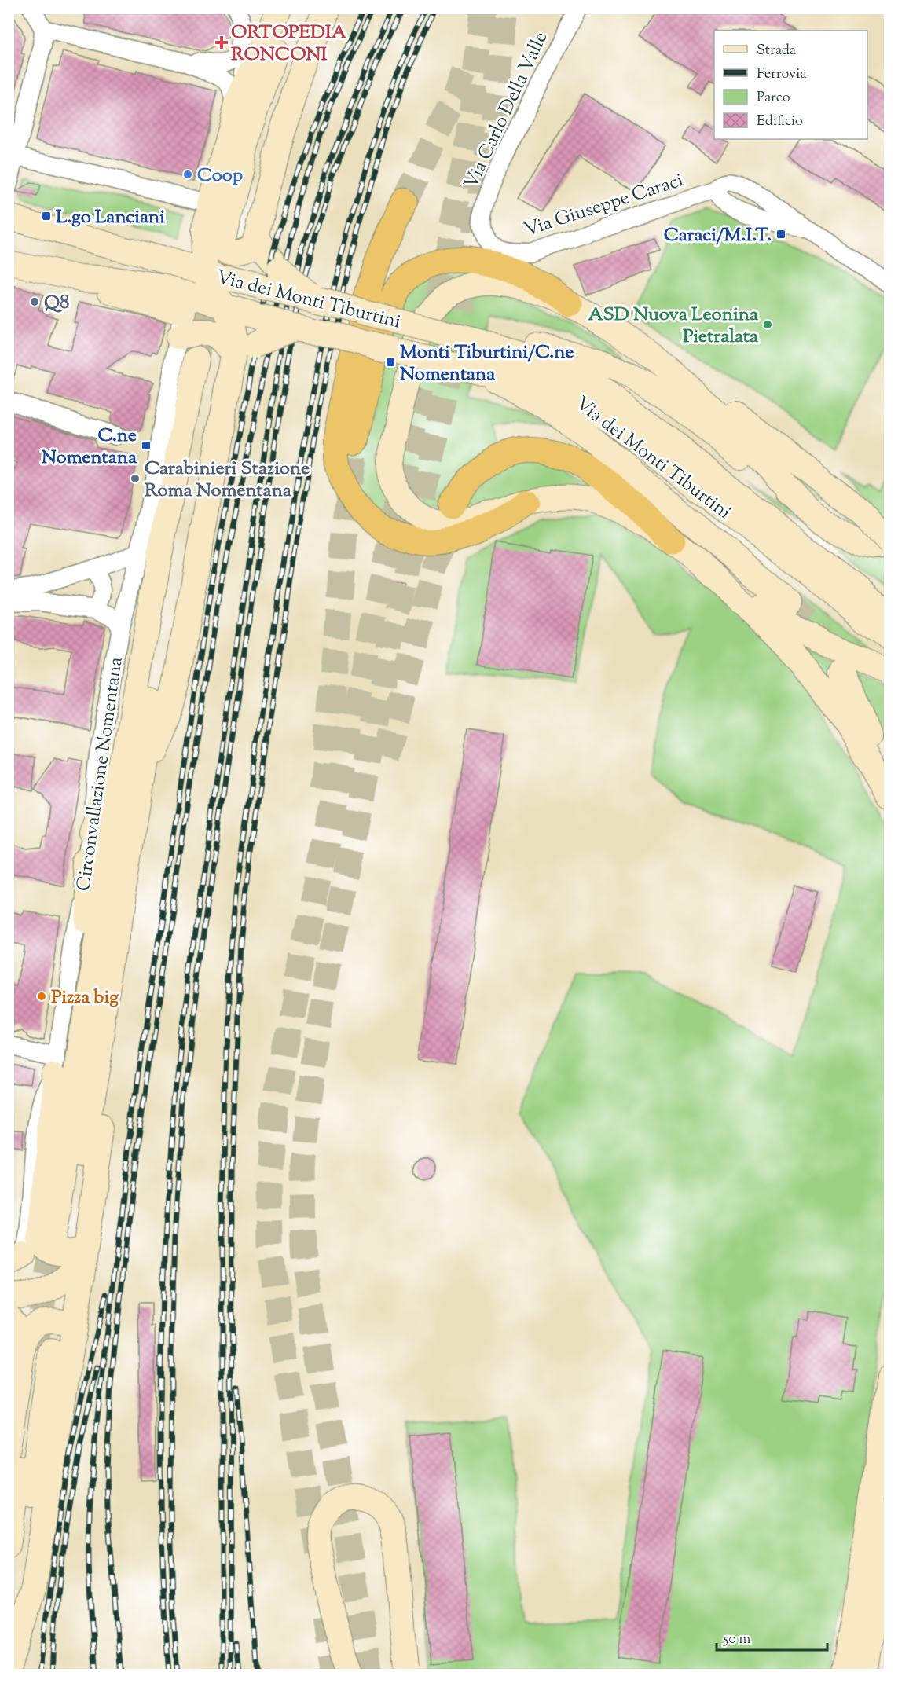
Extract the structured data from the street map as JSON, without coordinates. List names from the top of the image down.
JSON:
{
  "streets": {
    "street": [
      "Via Carlo Della Valle",
      "Via Giuseppe Caraci",
      "Via dei Monti Tiburtini",
      "Circonvallazione Nomentana"
    ]
  },
  "crossings": [
    ["Via Carlo Della Valle", "Via Giuseppe Caraci"],
    ["Via dei Monti Tiburtini", "Circonvallazione Nomentana"]
  ],
  "places": {
    "health": ["ORTOPEDIA RONCONI"],
    "other": [
      "Coop",
      "Q8",
      "ASD Nuova Leonina Pietralata",
      "Carabinieri Stazione Roma Nomentana",
      "Pizza big"
    ],
    "transit": [
      "L.go Lanciani",
      "Caraci/M.I.T.",
      "Monti Tiburtini/C.ne Nomentana",
      "C.ne Nomentana"
    ]
  },
  "legend": [
    "Strada",
    "Ferrovia",
    "Parco",
    "Edificio"
  ],
  "scale_bar": "50 m"
}
